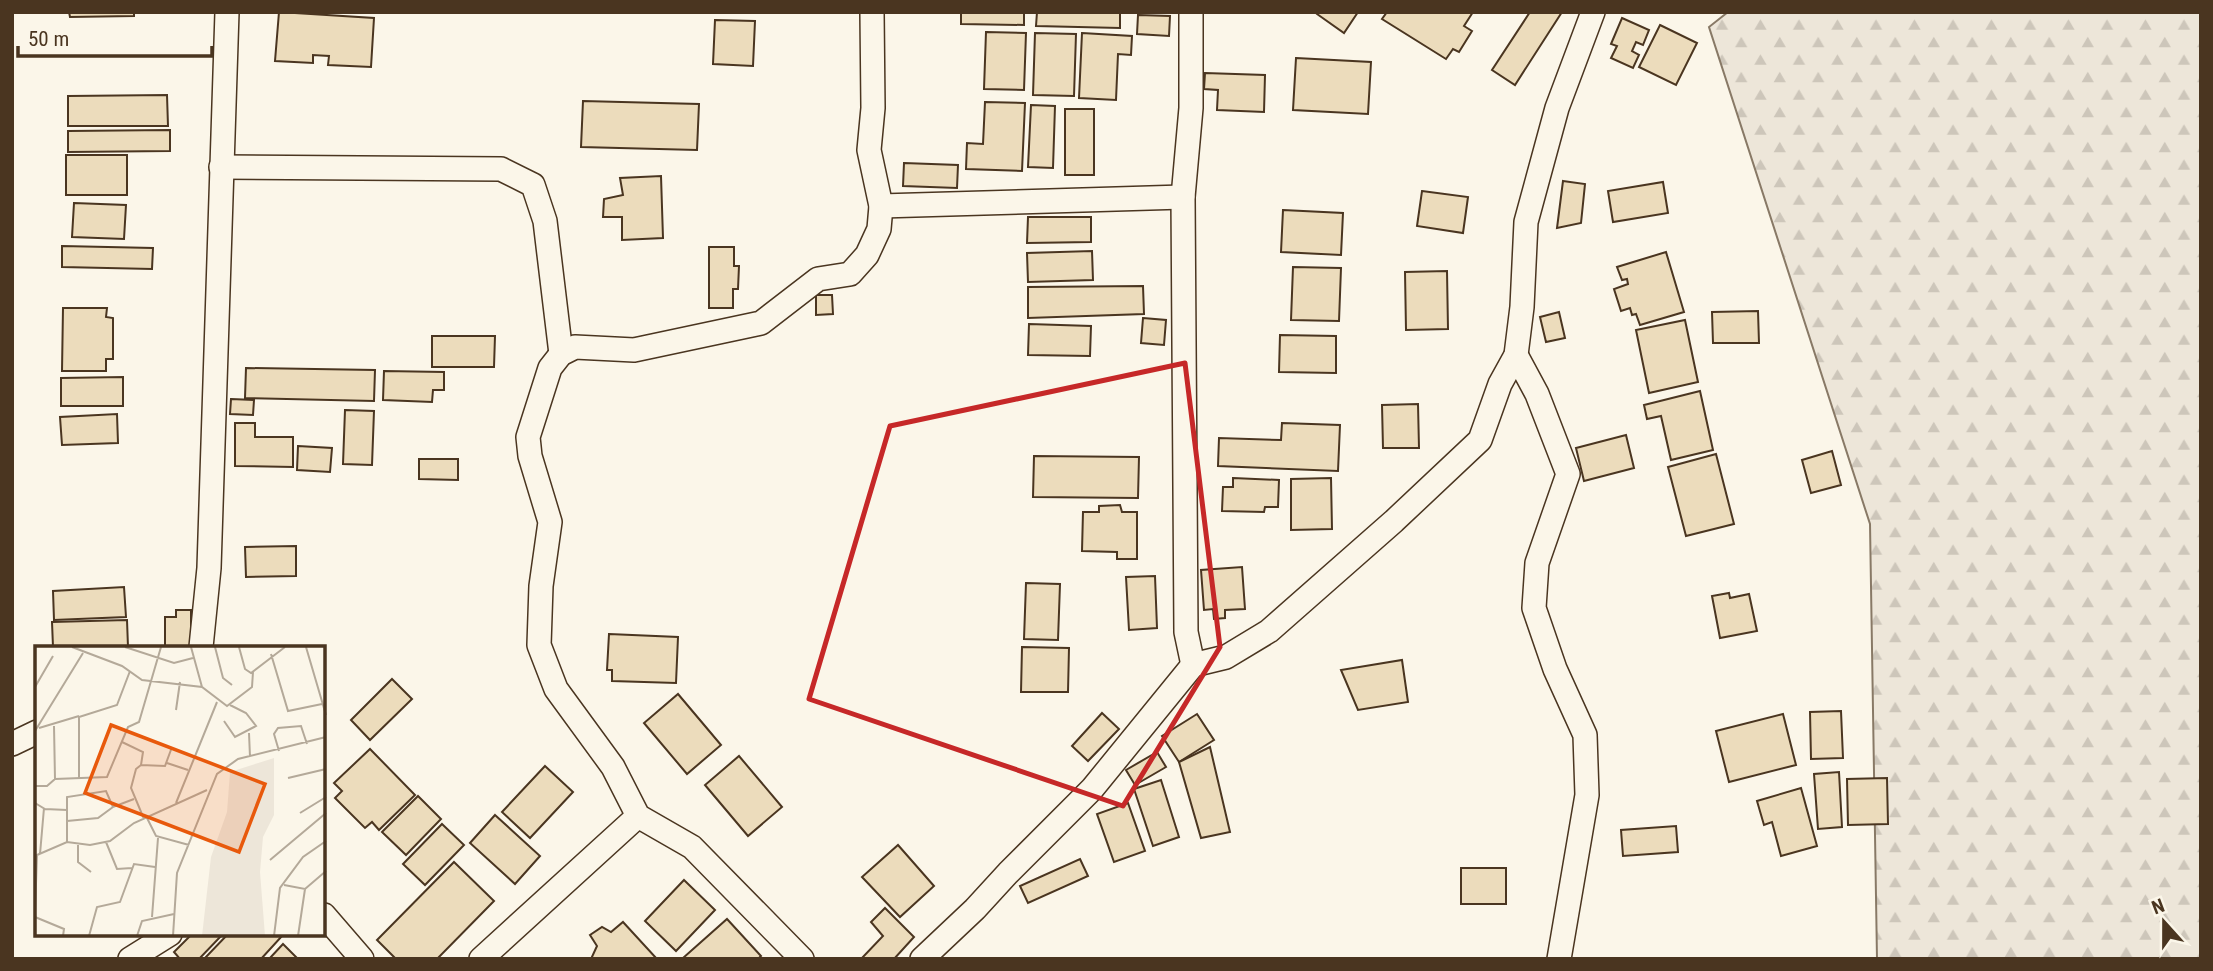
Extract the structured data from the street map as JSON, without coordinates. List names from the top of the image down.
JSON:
{
  "scale_bar": "50 m",
  "north": "top"
}
